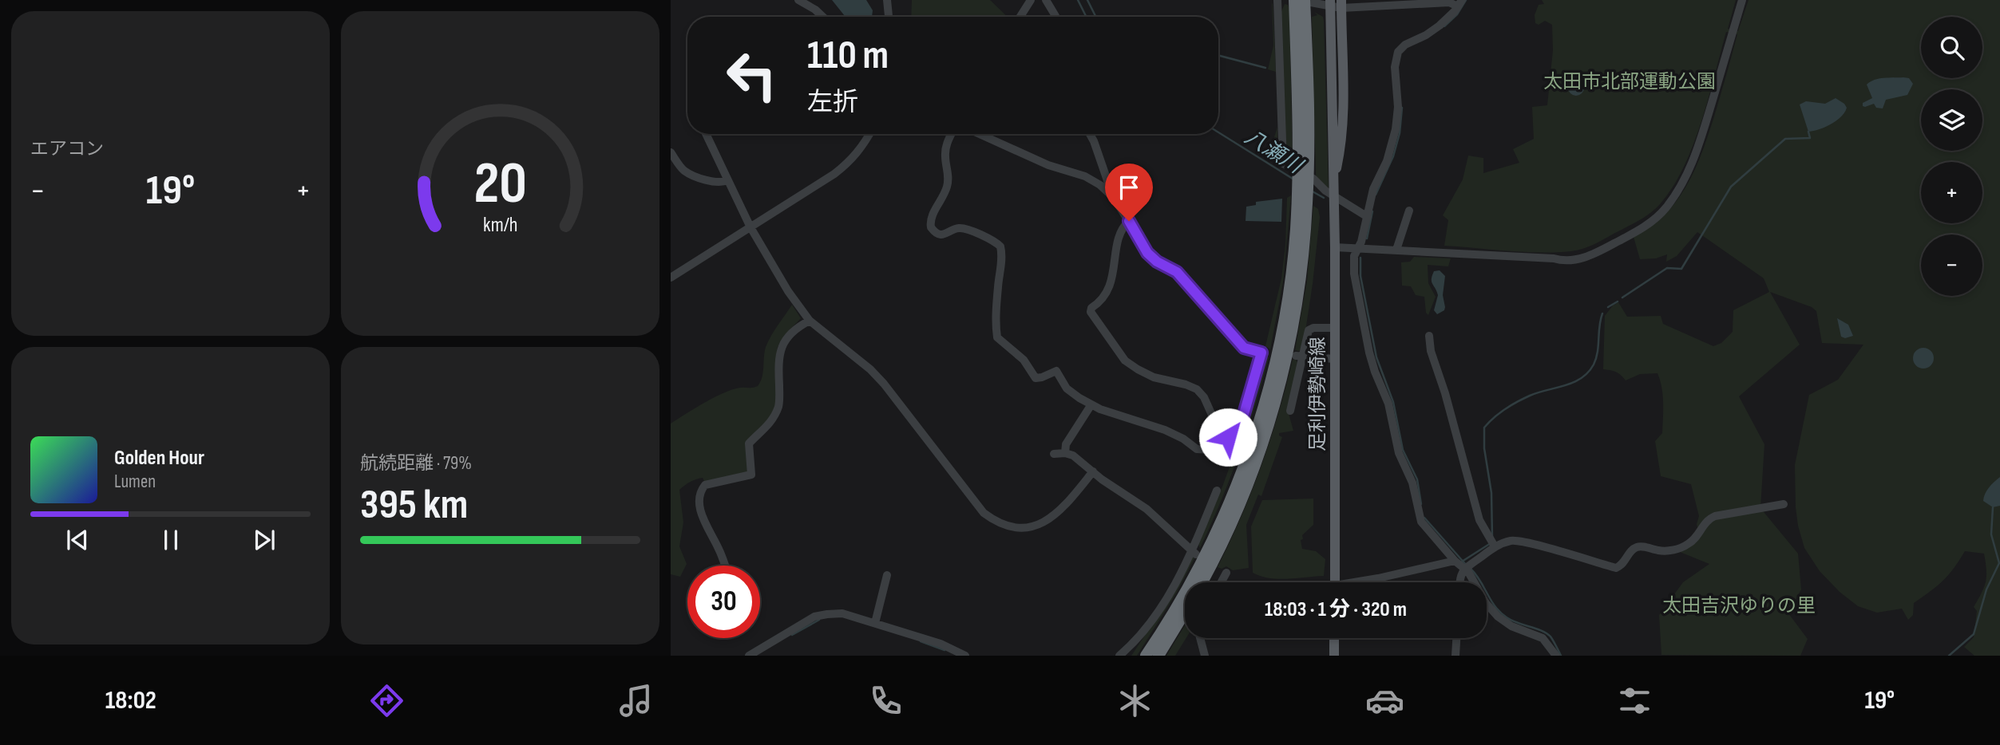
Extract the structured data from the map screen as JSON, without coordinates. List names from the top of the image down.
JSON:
{
  "streets": {
    "main road": ["足利伊勢崎線"]
  },
  "water": ["八瀬川"],
  "parks": ["太田市北部運動公園", "太田吉沢ゆりの里"],
  "page": {
    "tile": [
      "エアコン",
      ["航続距離 · 79%", "395 km"]
    ],
    "map_buttons": ["+", "−"],
    "turn": ["110 m", "左折"],
    "heat": ["−", "19°", "+"],
    "song": ["Golden Hour", "Lumen"],
    "limit": "30",
    "trip": "18:03 · 1 分 · 320 m",
    "tabs": ["18:02", "19°"],
    "gauge": ["20", "km/h"]
  }
}
